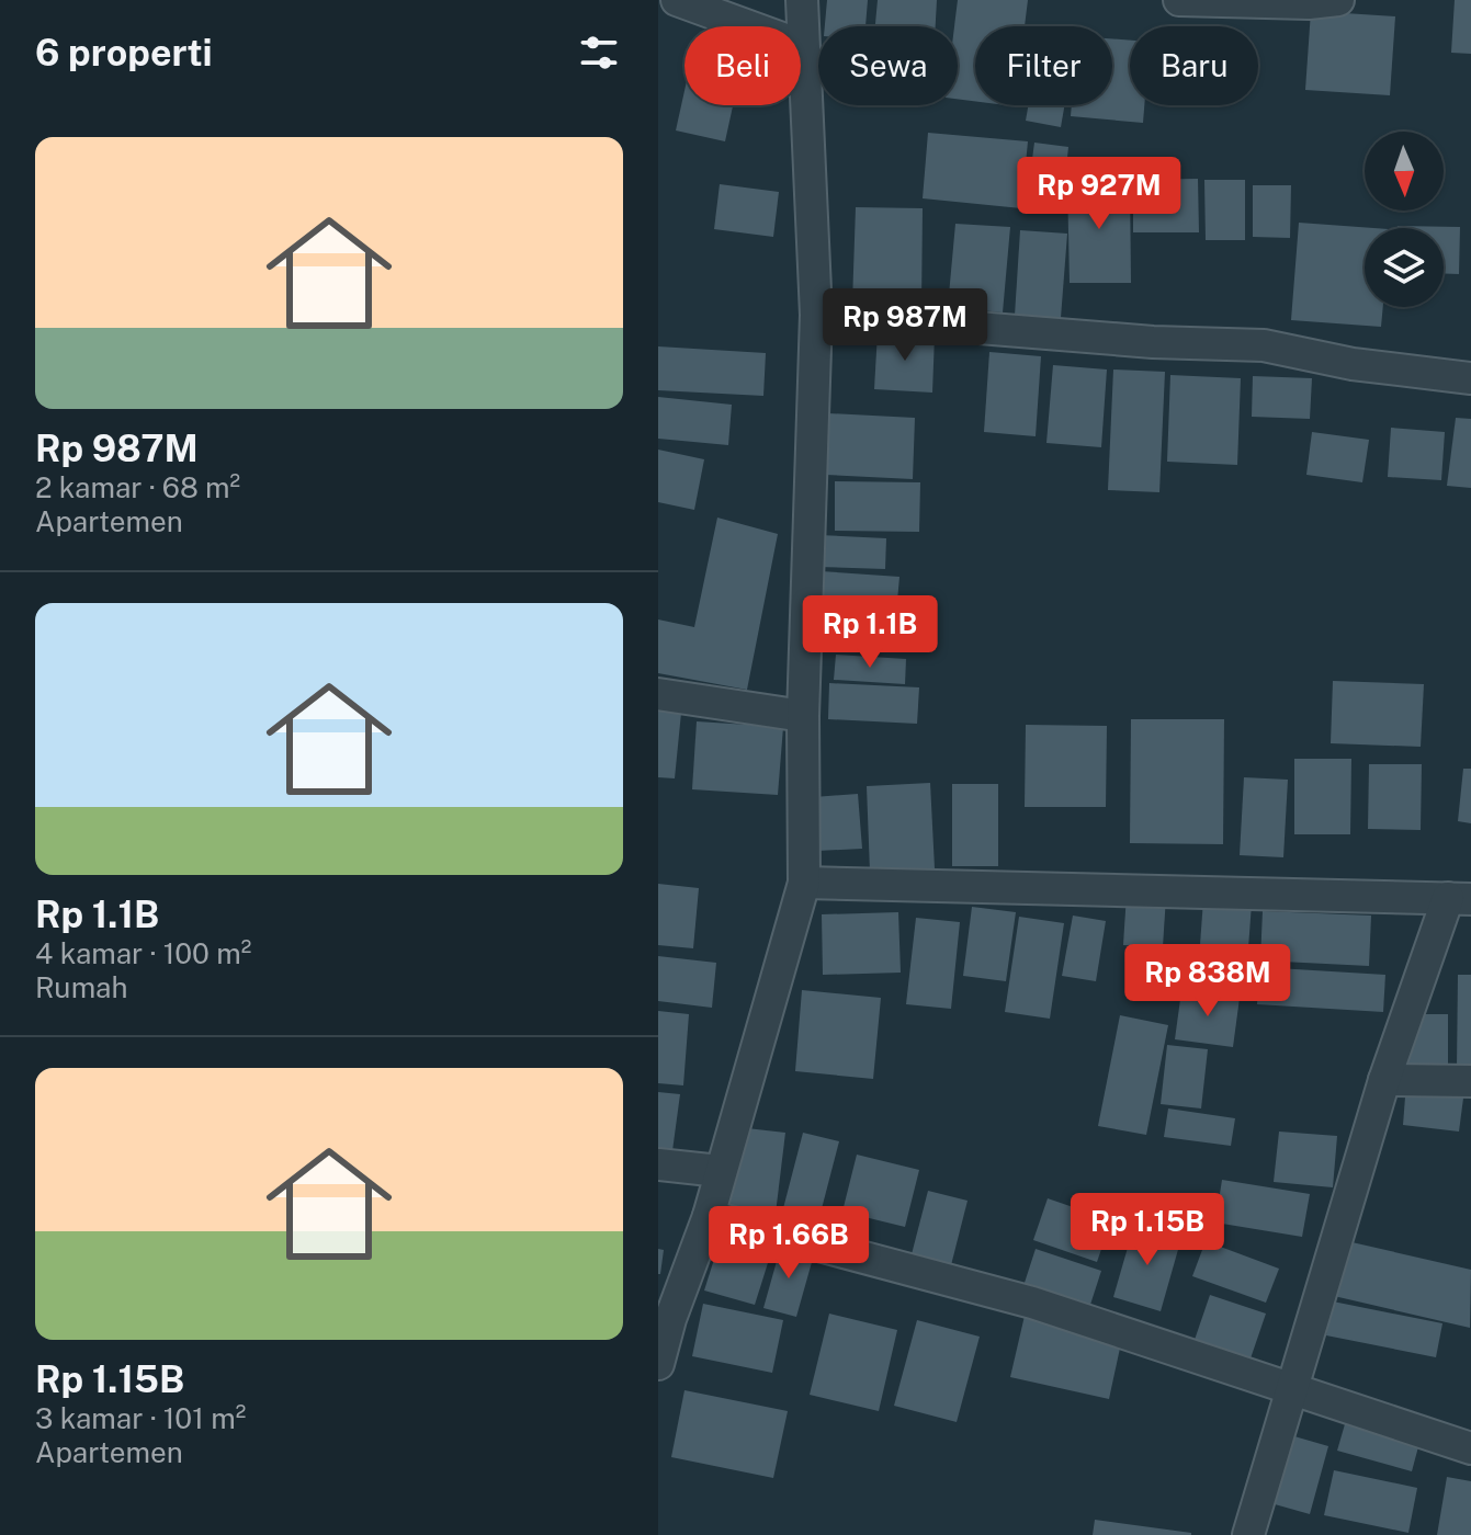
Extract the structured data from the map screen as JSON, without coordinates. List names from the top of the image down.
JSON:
{
  "north": "bottom",
  "page": {
    "heading": "6 properti",
    "chip": [
      "Beli",
      "Sewa",
      "Filter",
      "Baru"
    ],
    "list": [
      {
        "name": "Rp 987M",
        "note": "2 kamar · 68 m² · Apartemen"
      },
      {
        "name": "Rp 1.1B",
        "note": "4 kamar · 100 m² · Rumah"
      },
      {
        "name": "Rp 1.15B",
        "note": "3 kamar · 101 m² · Apartemen"
      }
    ],
    "price": [
      "Rp 927M",
      "Rp 987M",
      "Rp 1.1B",
      "Rp 838M",
      "Rp 1.15B",
      "Rp 1.66B"
    ]
  }
}
